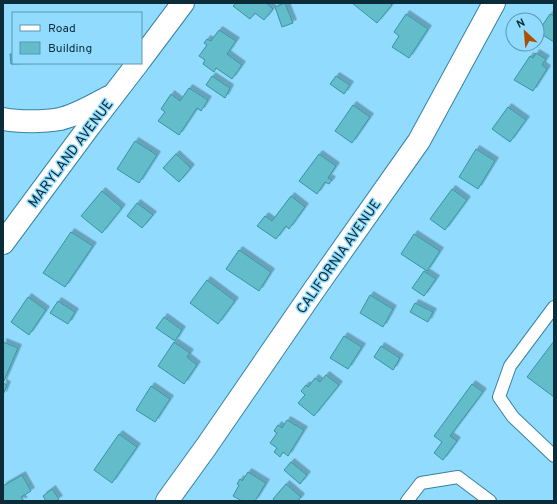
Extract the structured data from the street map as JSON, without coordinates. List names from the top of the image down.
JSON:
{
  "streets": {
    "street": ["MARYLAND AVENUE", "CALIFORNIA AVENUE"]
  },
  "legend": ["Road", "Building"],
  "north": "top left"
}
